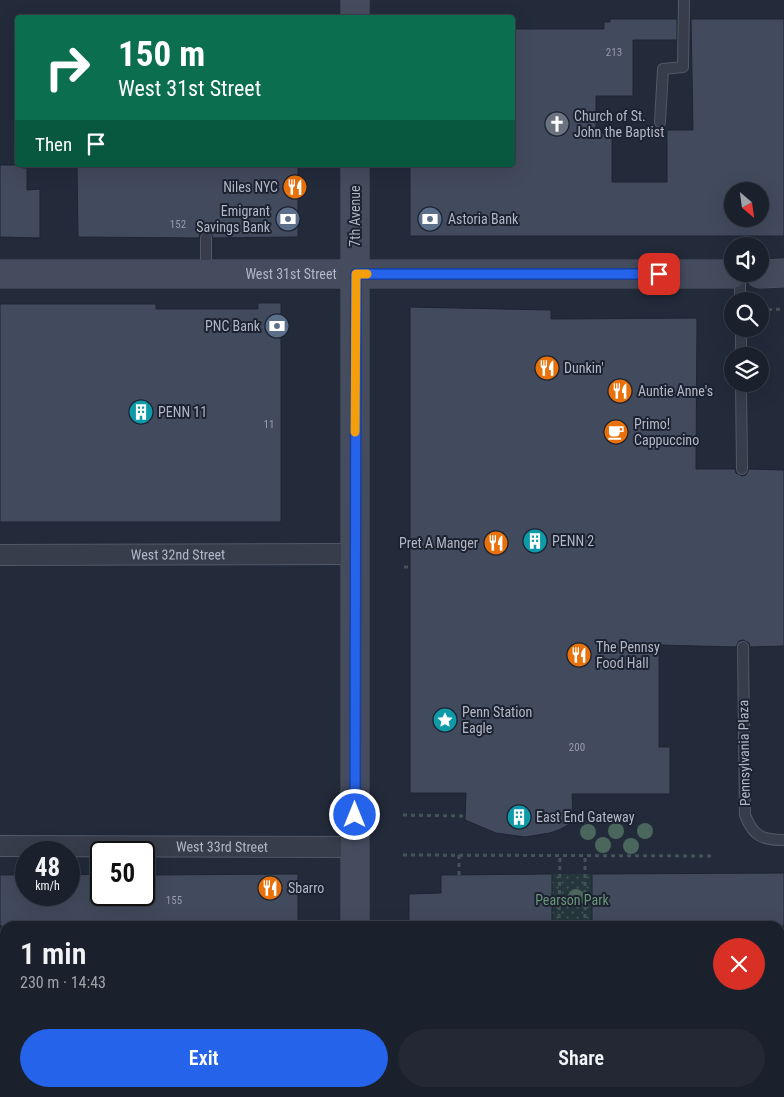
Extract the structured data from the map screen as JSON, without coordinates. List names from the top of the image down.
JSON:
{
  "streets": {
    "main road": ["7th Avenue", "West 31st Street"],
    "street": ["West 32nd Street", "West 33rd Street"],
    "lane": ["Pennsylvania Plaza"]
  },
  "crossings": [
    ["7th Avenue", "West 31st Street"],
    ["7th Avenue", "West 32nd Street"],
    ["7th Avenue", "West 33rd Street"]
  ],
  "parks": ["Pearson Park"],
  "places": {
    "church": ["Church of St. John the Baptist"],
    "restaurant": [
      "Niles NYC",
      "Dunkin'",
      "Auntie Anne's",
      "Pret A Manger",
      "The Pennsy Food Hall",
      "Sbarro"
    ],
    "bank": ["Emigrant Savings Bank", "Astoria Bank", "PNC Bank"],
    "building": ["PENN 11", "PENN 2", "East End Gateway"],
    "cafe": ["Primo! Cappuccino"],
    "place": ["Penn Station Eagle"]
  },
  "house_numbers": [
    "213",
    "152",
    "11",
    "200",
    "155"
  ],
  "north": "bottom right",
  "page": {
    "turn": ["150 m", "West 31st Street"],
    "then": "Then",
    "speed": "48 km/h",
    "limit": "50",
    "heading": ["1 min", "230 m · 14:43"],
    "buttons": ["Exit", "Share"]
  }
}
